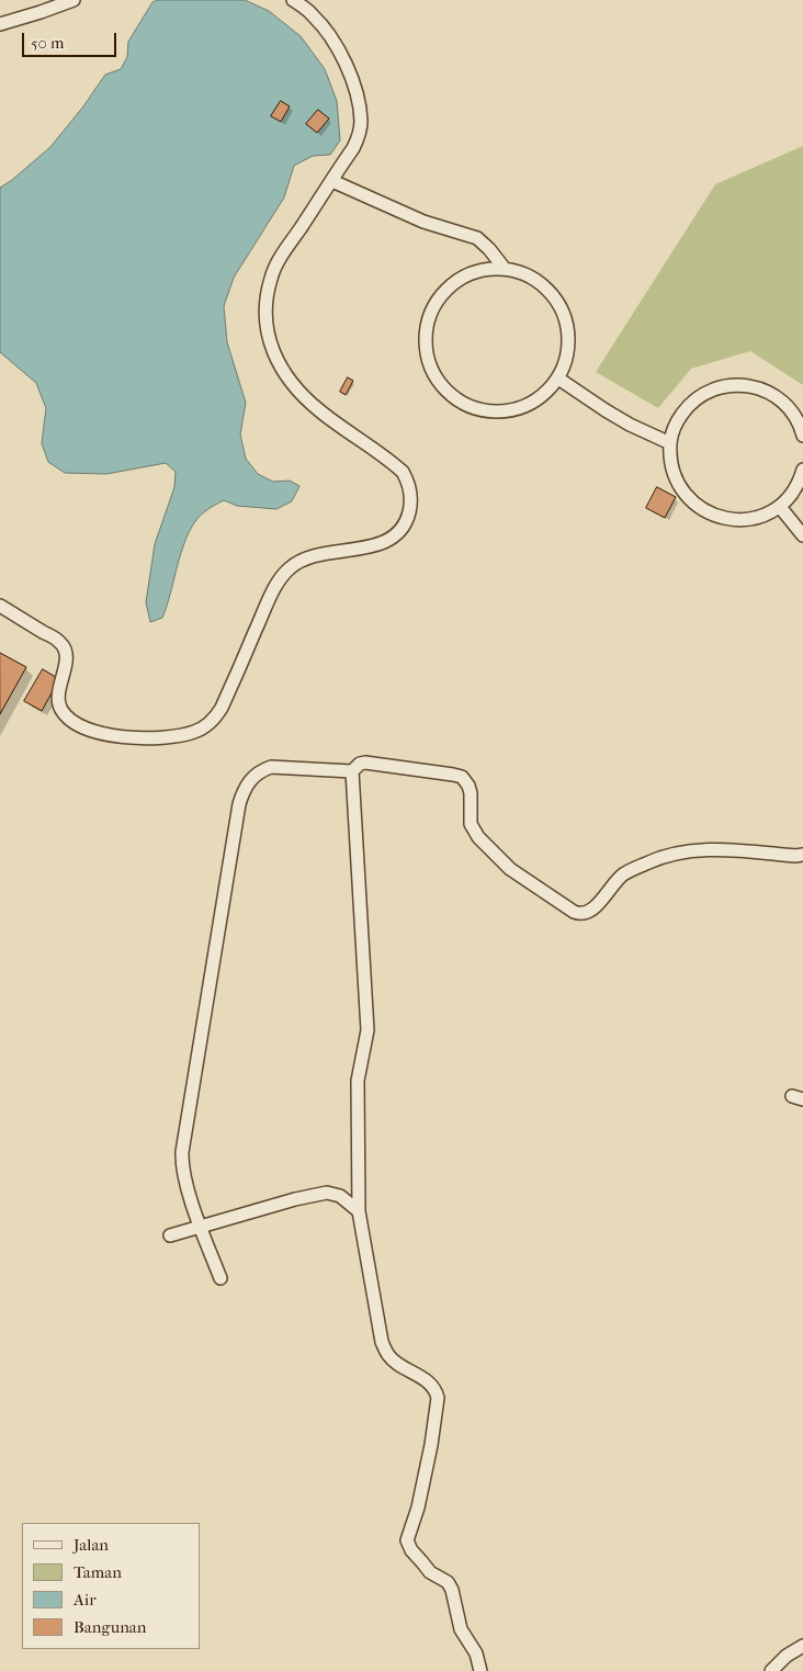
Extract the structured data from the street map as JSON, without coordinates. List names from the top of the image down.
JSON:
{
  "legend": [
    "Jalan",
    "Taman",
    "Air",
    "Bangunan"
  ],
  "scale_bar": "50 m"
}
